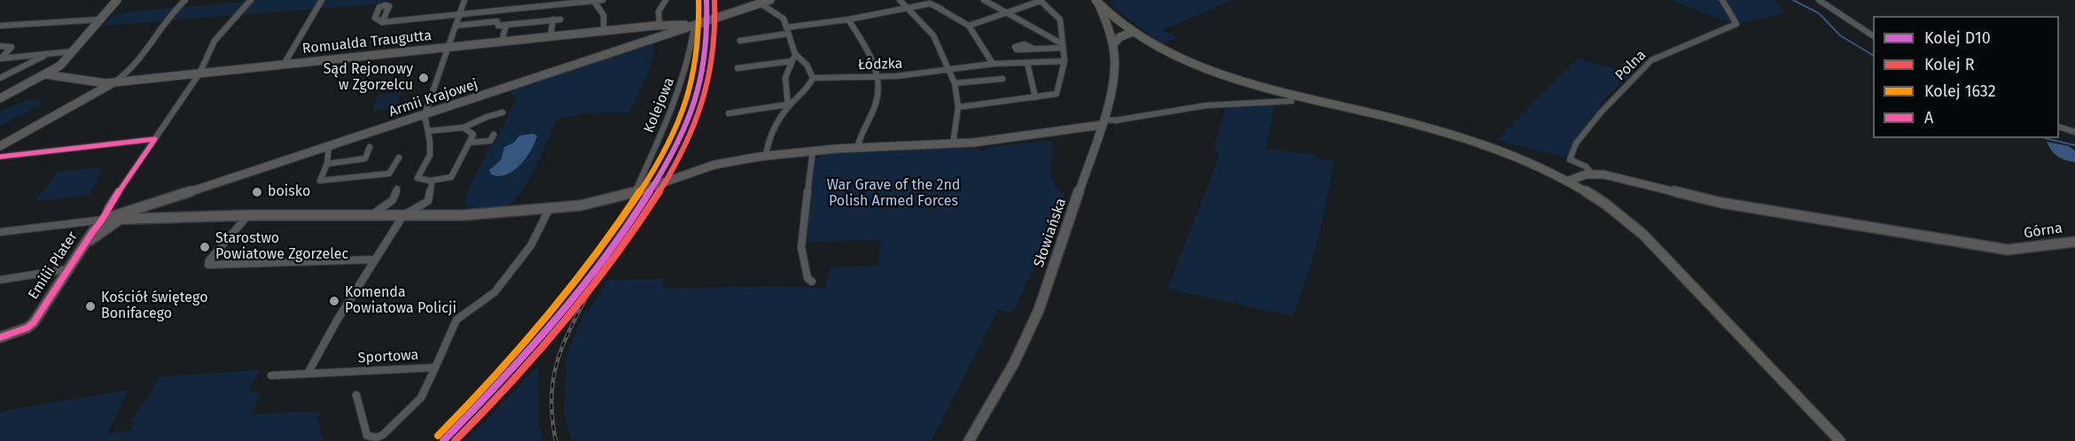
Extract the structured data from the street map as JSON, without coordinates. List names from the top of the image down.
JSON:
{
  "streets": {
    "street": [
      "Romualda Traugutta",
      "Łódzka",
      "Polna",
      "Armii Krajowej",
      "Kolejowa",
      "Górna",
      "Słowiańska",
      "Emilii Plater",
      "Sportowa"
    ]
  },
  "crossings": [
    ["Romualda Traugutta", "Armii Krajowej"],
    ["Romualda Traugutta", "Kolejowa"],
    ["Polna", "Górna"],
    ["Armii Krajowej", "Kolejowa"],
    ["Armii Krajowej", "Emilii Plater"]
  ],
  "parks": ["War Grave of the 2nd Polish Armed Forces"],
  "places": [
    "Sąd Rejonowy w Zgorzelcu",
    "boisko",
    "Starostwo Powiatowe Zgorzelec",
    "Komenda Powiatowa Policji",
    "Kościół świętego Bonifacego"
  ],
  "lines": [
    "rail line D10",
    "rail line R",
    "rail line 1632",
    "transit line A"
  ],
  "legend": [
    "Kolej D10",
    "Kolej R",
    "Kolej 1632",
    "A"
  ]
}
